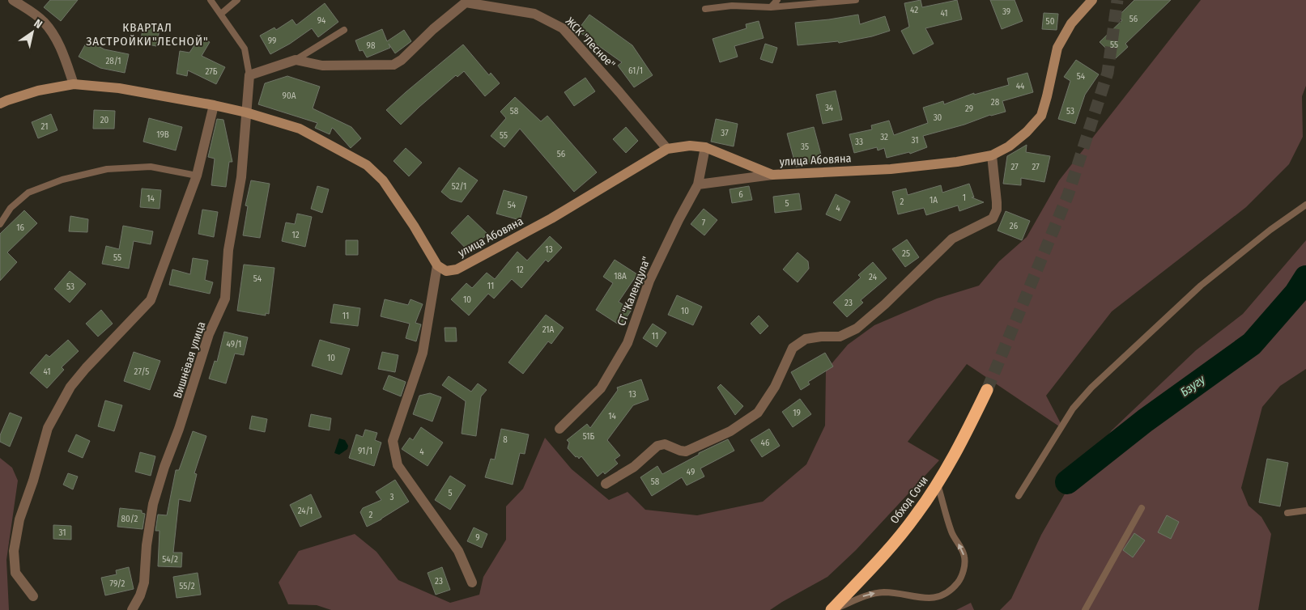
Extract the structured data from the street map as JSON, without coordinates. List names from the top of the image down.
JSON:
{
  "streets": {
    "highway": ["Обход Сочи"],
    "street": [
      "ЖСК \"Лесное\"",
      "улица Абовяна",
      "СТ \"Календула\"",
      "Вишнёвая улица"
    ]
  },
  "crossings": [
    ["ЖСК \"Лесное\"", "улица Абовяна"],
    ["улица Абовяна", "СТ \"Календула\""]
  ],
  "districts": ["КВАРТАЛ ЗАСТРОЙКИ\"ЛЕСНОЙ\""],
  "water": ["Бзугу"],
  "house_numbers": [
    "42",
    "39",
    "41",
    "56",
    "94",
    "50",
    "99",
    "55",
    "98",
    "28/1",
    "61/1",
    "27Б",
    "54",
    "44",
    "90А",
    "28",
    "34",
    "29",
    "58",
    "53",
    "30",
    "20",
    "21",
    "37",
    "19В",
    "55",
    "32",
    "31",
    "33",
    "35",
    "56",
    "27",
    "27",
    "52/1",
    "6",
    "1",
    "14",
    "1А",
    "2",
    "5",
    "54",
    "4",
    "7",
    "26",
    "16",
    "12",
    "13",
    "25",
    "55",
    "12",
    "18А",
    "24",
    "54",
    "11",
    "53",
    "10",
    "23",
    "10",
    "11",
    "21А",
    "11",
    "49/1",
    "10",
    "41",
    "27/5",
    "13",
    "19",
    "14",
    "51Б",
    "8",
    "46",
    "91/1",
    "4",
    "49",
    "58",
    "5",
    "3",
    "24/1",
    "2",
    "80/2",
    "31",
    "9",
    "54/2",
    "23",
    "79/2",
    "55/2"
  ],
  "north": "top right"
}
